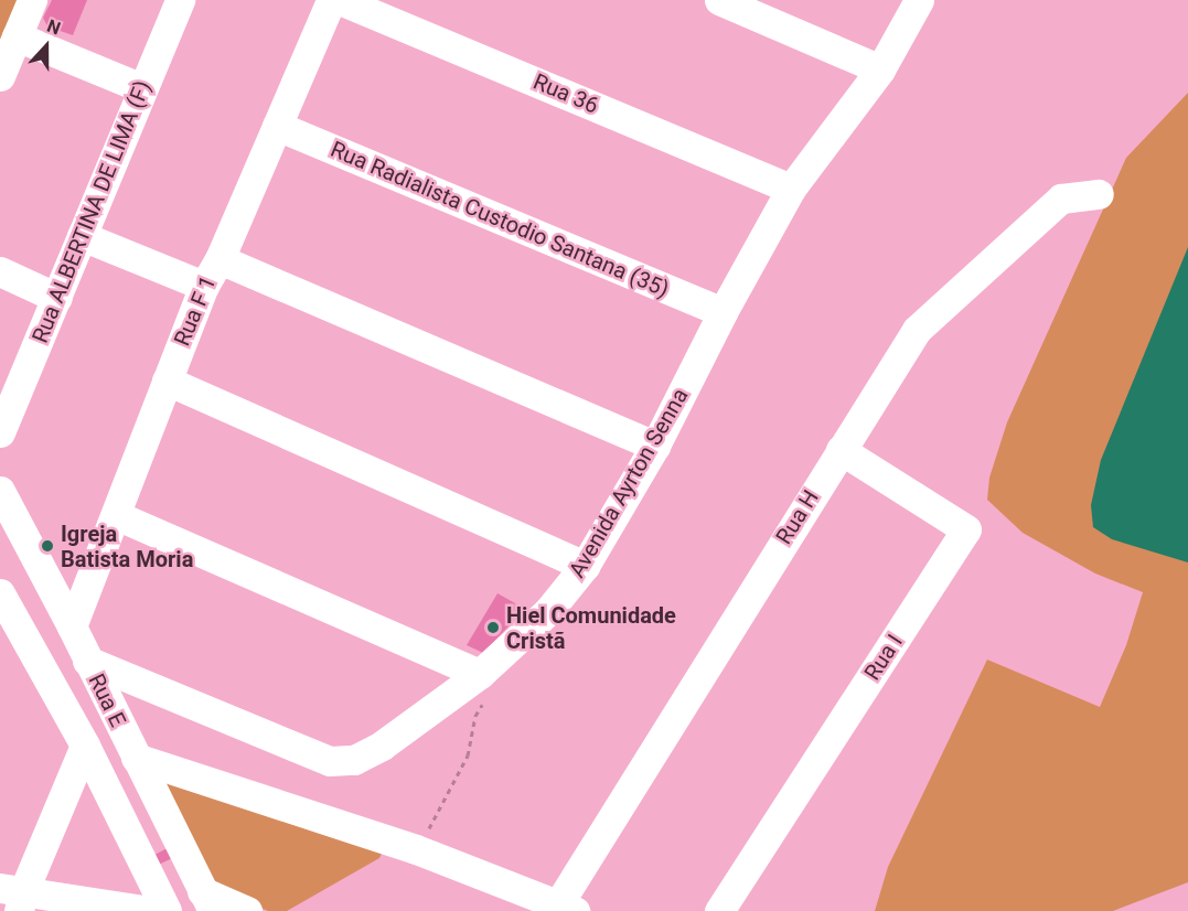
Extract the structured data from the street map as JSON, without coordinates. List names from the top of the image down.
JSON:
{
  "streets": {
    "street": [
      "Rua 36",
      "Rua ALBERTINA DE LIMA (F)",
      "Rua Radialista Custodio Santana (35)",
      "Rua F 1",
      "Avenida Ayrton Senna",
      "Rua H",
      "Rua I",
      "Rua E"
    ]
  },
  "crossings": [
    ["Rua 36", "Avenida Ayrton Senna"],
    ["Rua Radialista Custodio Santana (35)", "Rua F 1"],
    ["Rua Radialista Custodio Santana (35)", "Avenida Ayrton Senna"],
    ["Rua F 1", "Rua E"],
    ["Avenida Ayrton Senna", "Rua E"],
    ["Rua H", "Rua I"]
  ],
  "places": ["Igreja Batista Moria", "Hiel Comunidade Cristã"],
  "north": "top"
}
